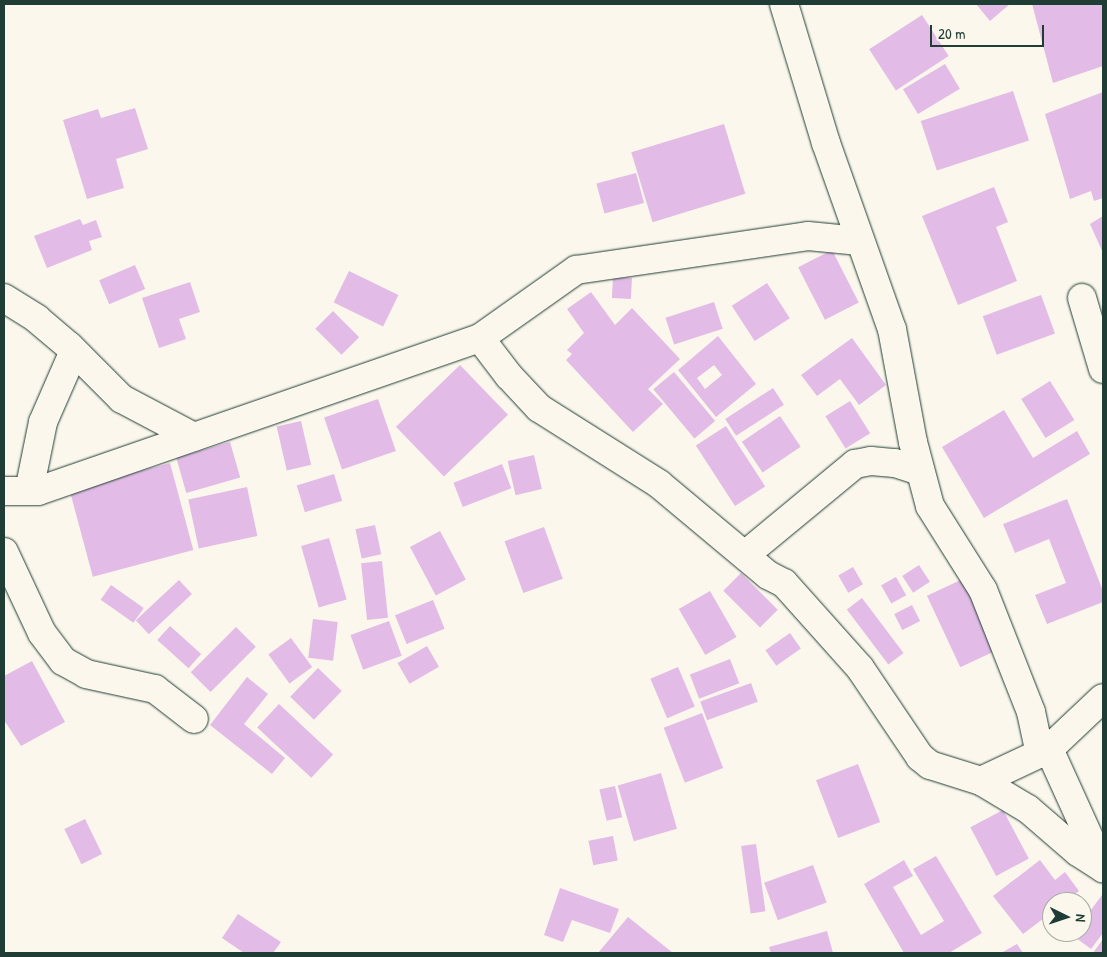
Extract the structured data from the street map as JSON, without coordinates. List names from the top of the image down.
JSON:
{
  "scale_bar": "20 m",
  "north": "right"
}
